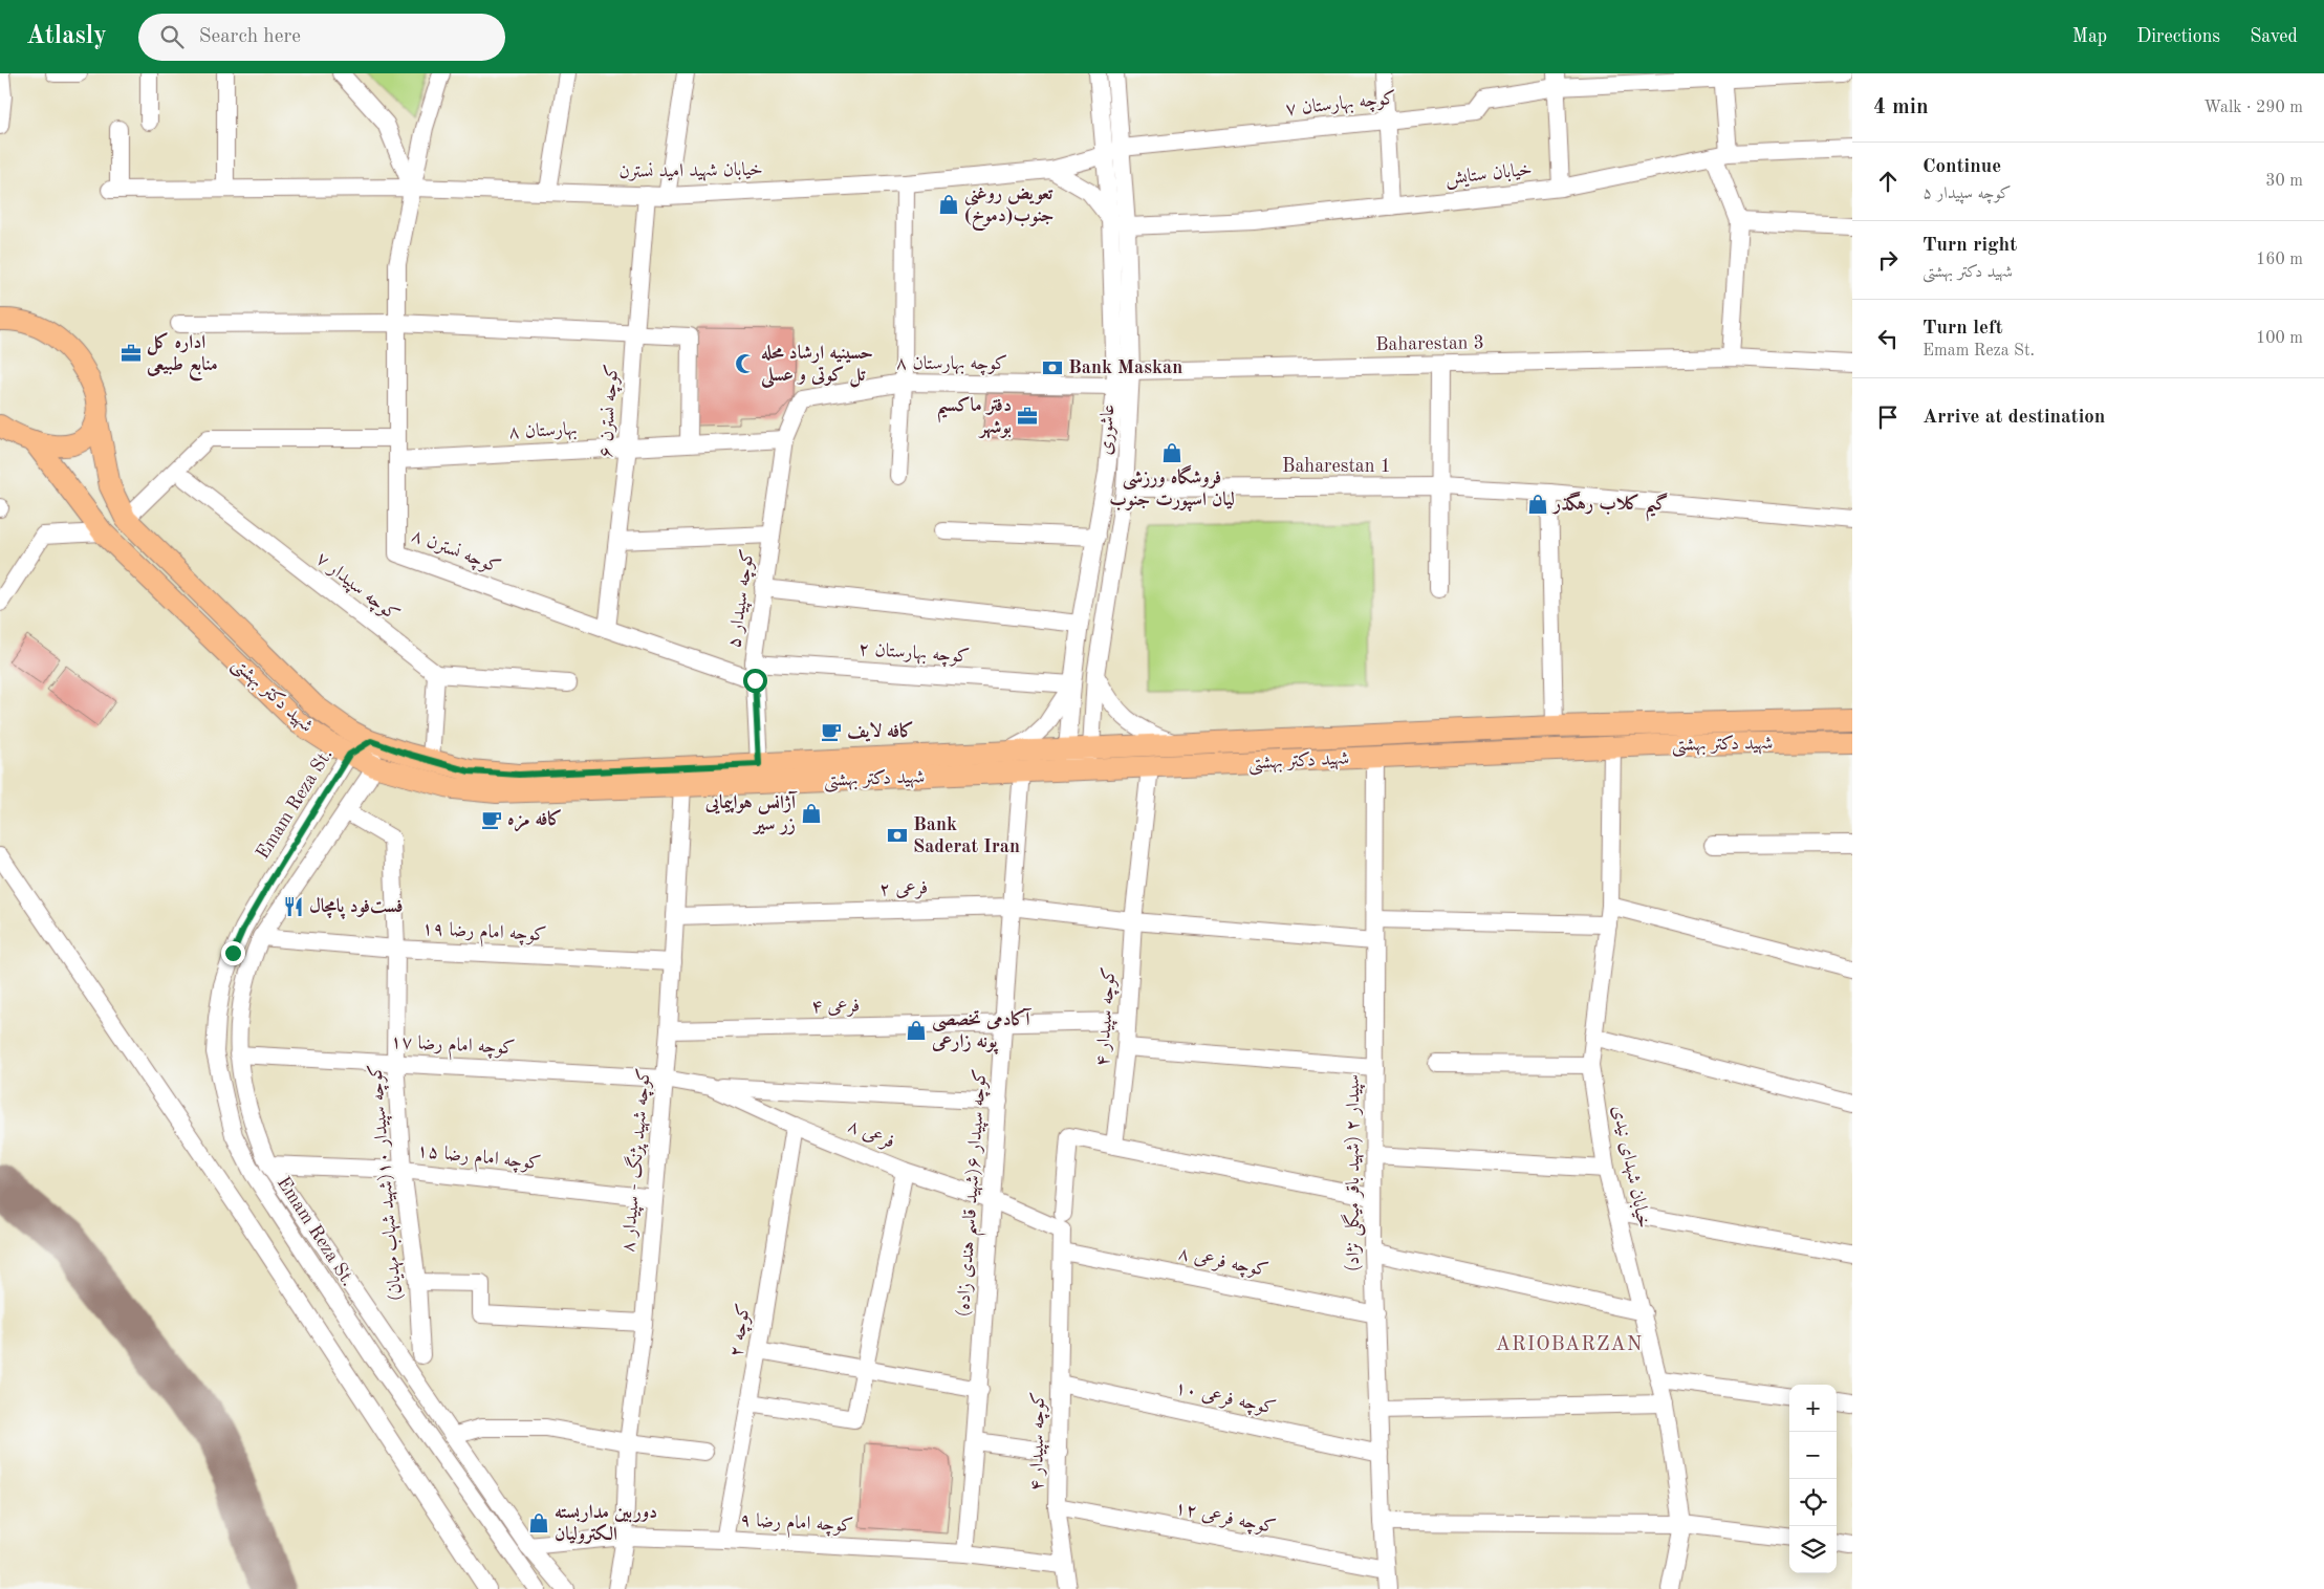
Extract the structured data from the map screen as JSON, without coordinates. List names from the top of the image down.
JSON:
{
  "streets": {
    "main road": ["شهید دکتر بهشتی"],
    "street": [
      "کوچه بهارستان ۷",
      "خیابان شهید امید نسترن",
      "خیابان ستایش",
      "Baharestan 3",
      "کوچه بهارستان ۸",
      "کوچه نسترن ۶",
      "عاشوری",
      "بهارستان ۸",
      "Baharestan 1",
      "کوچه نسترن ۸",
      "کوچه سپیدار ۷",
      "کوچه سپیدار ۵",
      "کوچه بهارستان ۲",
      "Emam Reza St.",
      "فرعی ۲",
      "کوچه امام رضا ۱۹",
      "فرعی ۴",
      "کوچه سپیدار ۴",
      "کوچه امام رضا ۱۷",
      "فرعی ۸",
      "کوچه امام رضا ۱۵",
      "کوچه شهید پژنگ - سپیدار ۸",
      "خیابان شهدای نیدی",
      "سپیدار ۲ (شهید باقر میگلی نژاد)",
      "کوچه سپیدار ۱۰(شهید شهاب مهدیان)",
      "کوچه سپیدار ۶(شهید قاسم هندی زاده)",
      "کوچه فرعی ۸",
      "کوچه ۲",
      "کوچه فرعی ۱۰",
      "کوچه فرعی ۱۲",
      "کوچه امام رضا ۹"
    ]
  },
  "crossings": [
    ["کوچه بهارستان ۷", "خیابان شهید امید نسترن"],
    ["کوچه بهارستان ۷", "عاشوری"],
    ["خیابان شهید امید نسترن", "کوچه نسترن ۶"],
    ["خیابان شهید امید نسترن", "عاشوری"],
    ["خیابان شهید امید نسترن", "کوچه نسترن ۸"],
    ["خیابان ستایش", "عاشوری"],
    ["Baharestan 3", "عاشوری"],
    ["کوچه بهارستان ۸", "عاشوری"],
    ["کوچه بهارستان ۸", "بهارستان ۸"],
    ["کوچه بهارستان ۸", "کوچه سپیدار ۵"],
    ["کوچه نسترن ۶", "بهارستان ۸"],
    ["کوچه نسترن ۶", "کوچه نسترن ۸"],
    ["عاشوری", "Baharestan 1"],
    ["عاشوری", "کوچه بهارستان ۲"],
    ["عاشوری", "شهید دکتر بهشتی"],
    ["بهارستان ۸", "کوچه نسترن ۸"],
    ["بهارستان ۸", "کوچه سپیدار ۵"],
    ["کوچه نسترن ۸", "کوچه سپیدار ۵"],
    ["کوچه سپیدار ۵", "کوچه بهارستان ۲"],
    ["کوچه سپیدار ۵", "شهید دکتر بهشتی"],
    ["شهید دکتر بهشتی", "Emam Reza St."],
    ["شهید دکتر بهشتی", "کوچه سپیدار ۴"],
    ["شهید دکتر بهشتی", "کوچه شهید پژنگ - سپیدار ۸"],
    ["شهید دکتر بهشتی", "خیابان شهدای نیدی"],
    ["شهید دکتر بهشتی", "سپیدار ۲ (شهید باقر میگلی نژاد)"],
    ["شهید دکتر بهشتی", "کوچه سپیدار ۶(شهید قاسم هندی زاده)"],
    ["Emam Reza St.", "کوچه امام رضا ۱۹"],
    ["Emam Reza St.", "کوچه امام رضا ۱۷"],
    ["Emam Reza St.", "کوچه امام رضا ۱۵"],
    ["Emam Reza St.", "کوچه سپیدار ۱۰(شهید شهاب مهدیان)"],
    ["Emam Reza St.", "کوچه امام رضا ۹"],
    ["فرعی ۲", "کوچه سپیدار ۴"],
    ["فرعی ۲", "کوچه شهید پژنگ - سپیدار ۸"],
    ["فرعی ۲", "سپیدار ۲ (شهید باقر میگلی نژاد)"],
    ["فرعی ۲", "کوچه سپیدار ۶(شهید قاسم هندی زاده)"],
    ["کوچه امام رضا ۱۹", "کوچه شهید پژنگ - سپیدار ۸"],
    ["کوچه امام رضا ۱۹", "کوچه سپیدار ۱۰(شهید شهاب مهدیان)"],
    ["فرعی ۴", "کوچه سپیدار ۴"],
    ["فرعی ۴", "کوچه شهید پژنگ - سپیدار ۸"],
    ["فرعی ۴", "کوچه سپیدار ۶(شهید قاسم هندی زاده)"],
    ["کوچه سپیدار ۴", "فرعی ۸"],
    ["کوچه سپیدار ۴", "کوچه فرعی ۸"],
    ["کوچه سپیدار ۴", "کوچه فرعی ۱۰"],
    ["کوچه سپیدار ۴", "کوچه فرعی ۱۲"],
    ["کوچه سپیدار ۴", "کوچه امام رضا ۹"],
    ["کوچه امام رضا ۱۷", "فرعی ۸"],
    ["کوچه امام رضا ۱۷", "کوچه شهید پژنگ - سپیدار ۸"],
    ["کوچه امام رضا ۱۷", "کوچه سپیدار ۱۰(شهید شهاب مهدیان)"],
    ["فرعی ۸", "کوچه شهید پژنگ - سپیدار ۸"],
    ["فرعی ۸", "کوچه سپیدار ۶(شهید قاسم هندی زاده)"],
    ["فرعی ۸", "کوچه ۲"],
    ["کوچه امام رضا ۱۵", "کوچه شهید پژنگ - سپیدار ۸"],
    ["کوچه امام رضا ۱۵", "کوچه سپیدار ۱۰(شهید شهاب مهدیان)"],
    ["کوچه شهید پژنگ - سپیدار ۸", "کوچه امام رضا ۹"],
    ["سپیدار ۲ (شهید باقر میگلی نژاد)", "کوچه فرعی ۸"],
    ["سپیدار ۲ (شهید باقر میگلی نژاد)", "کوچه فرعی ۱۰"],
    ["سپیدار ۲ (شهید باقر میگلی نژاد)", "کوچه فرعی ۱۲"],
    ["کوچه سپیدار ۶(شهید قاسم هندی زاده)", "کوچه امام رضا ۹"],
    ["کوچه ۲", "کوچه امام رضا ۹"]
  ],
  "districts": ["ARIOBARZAN"],
  "places": {
    "shop": [
      "تعويض روغنی جنوب(دموخ)",
      "فروشگاه ورزشی لیان اسپورت جنوب",
      "گیم کلاب رهگذر",
      "آژانس هواپیمایی زر سیر",
      "آکادمی تخصصی پونه زارعی",
      "دوربین مداربسته الکترولیان"
    ],
    "office": ["اداره کل منابع طبیعی", "دفتر ماکسیم بوشهر"],
    "mosque": ["حسینیه ارشاد محله تل کوتی و عسلی"],
    "bank": ["Bank Maskan", "Bank Saderat Iran"],
    "cafe": ["کافه لایف", "کافه مزه"],
    "restaurant": ["فست‌فود پامچال"]
  },
  "page": {
    "header": "Atlasly",
    "search": "Search here",
    "nav": ["Map", "Directions", "Saved"],
    "heading": ["4 min", "Walk · 290 m"],
    "list": [
      ["Continue", "کوچه سپیدار ۵", "30 m"],
      ["Turn right", "شهید دکتر بهشتی", "160 m"],
      ["Turn left", "Emam Reza St.", "100 m"],
      "Arrive at destination"
    ],
    "map_buttons": ["+", "−"]
  }
}
